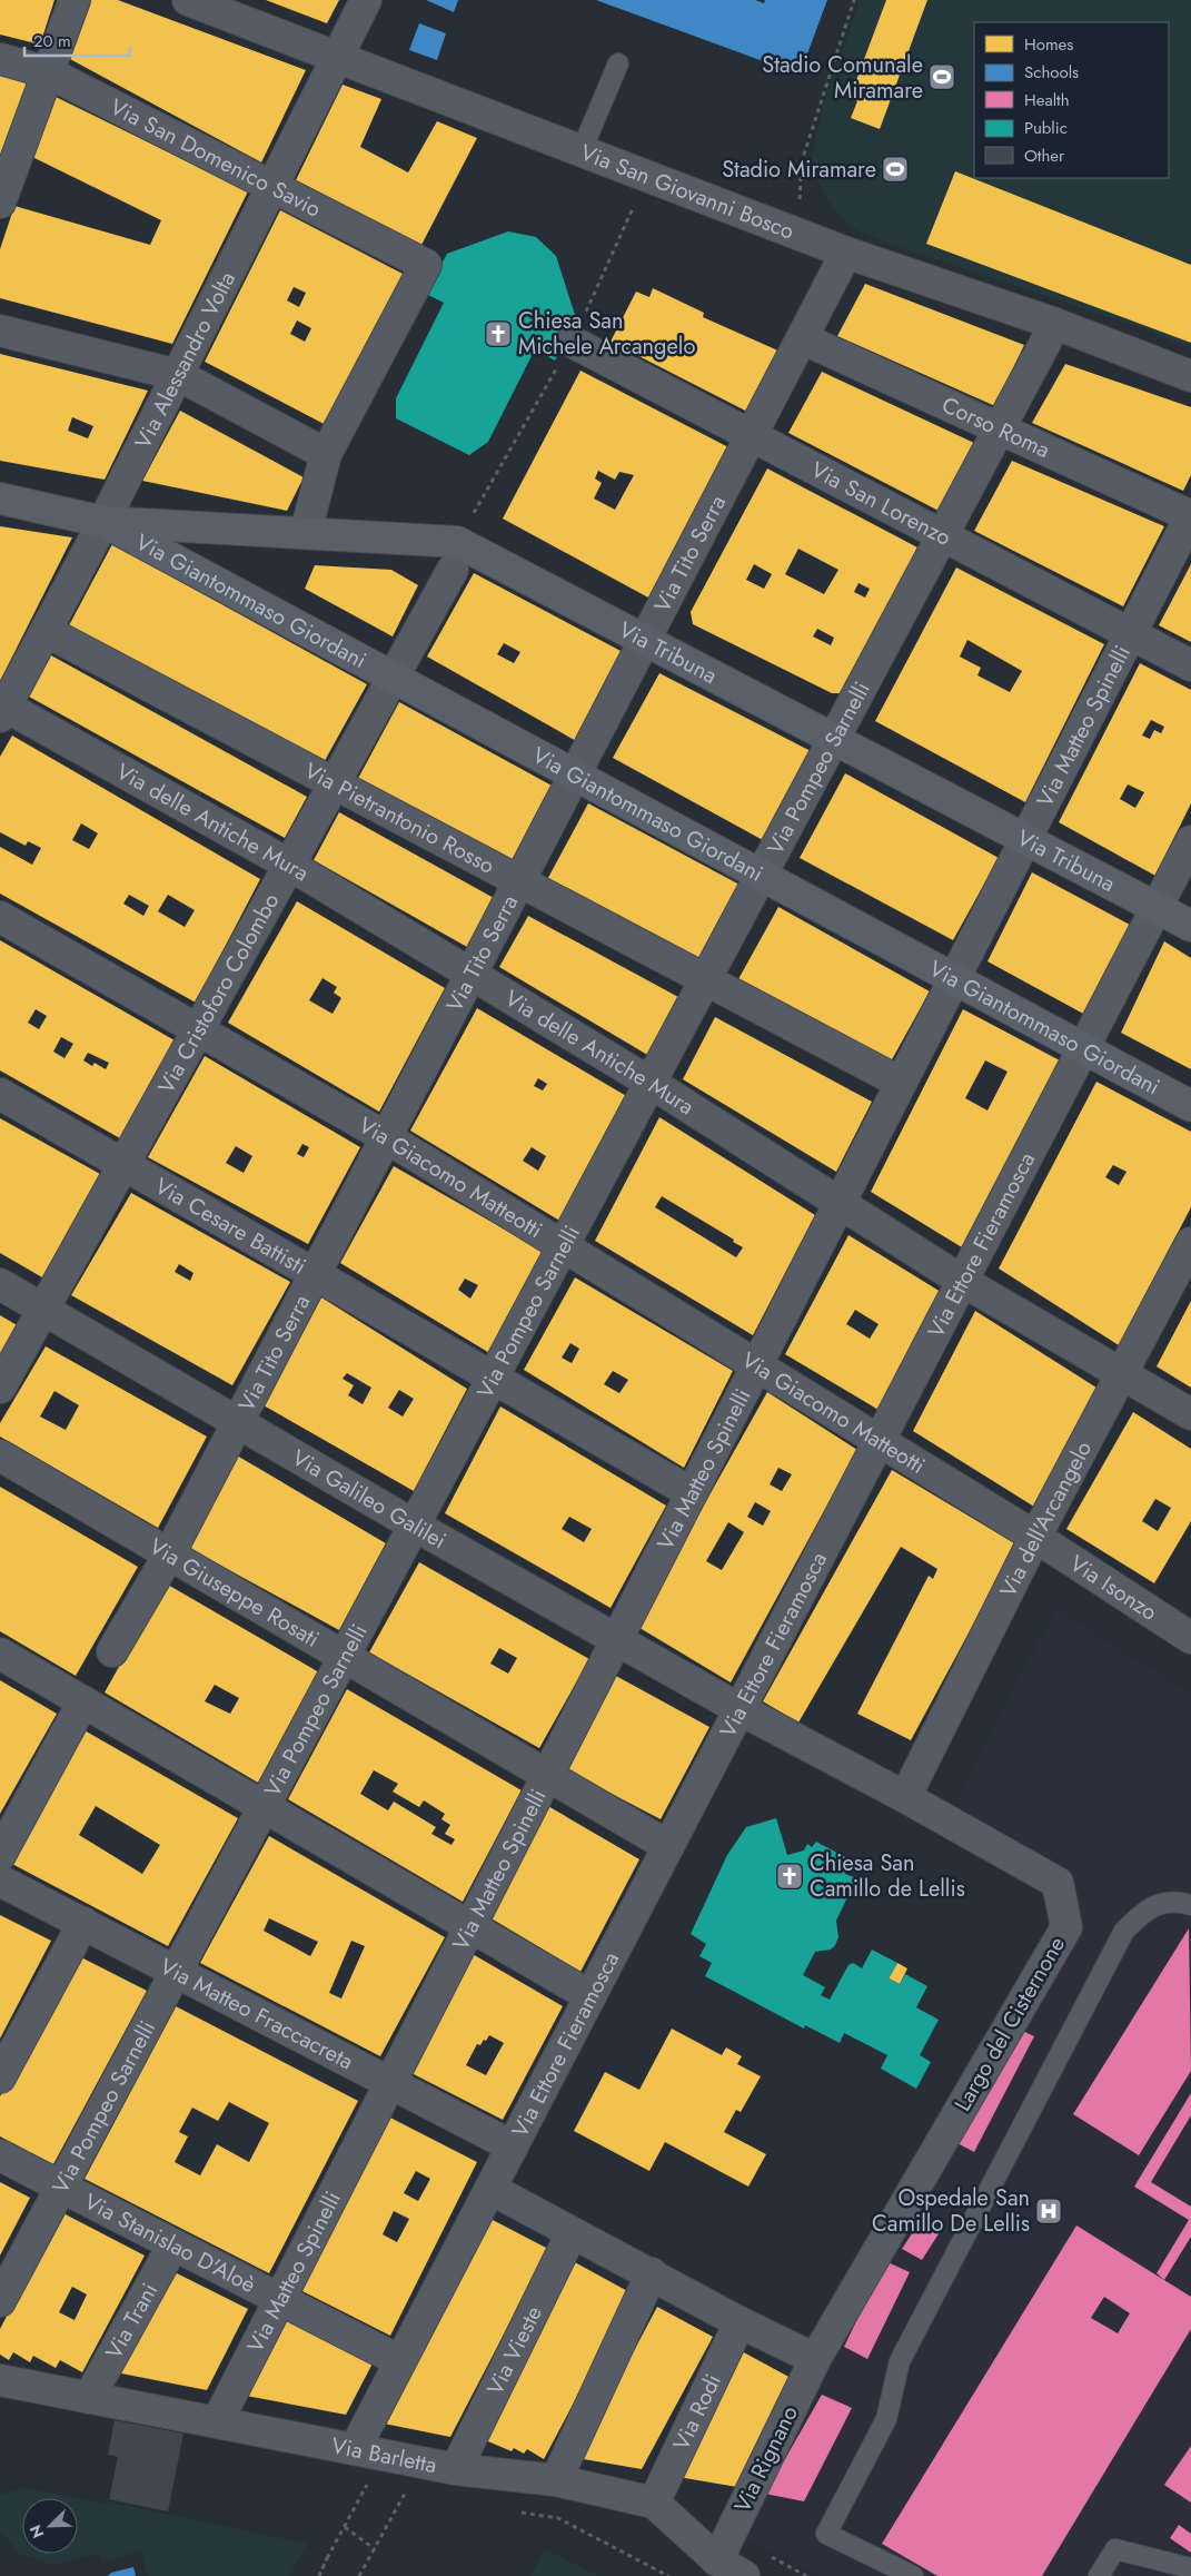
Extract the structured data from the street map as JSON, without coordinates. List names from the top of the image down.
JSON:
{
  "streets": {
    "main road": ["Via Giantommaso Giordani", "Via Tribuna"],
    "street": [
      "Via San Domenico Savio",
      "Via San Giovanni Bosco",
      "Via Alessandro Volta",
      "Corso Roma",
      "Via San Lorenzo",
      "Via Tito Serra",
      "Via Matteo Spinelli",
      "Via Pompeo Sarnelli",
      "Via Pietrantonio Rosso",
      "Via delle Antiche Mura",
      "Via Cristoforo Colombo",
      "Via Giacomo Matteotti",
      "Via Cesare Battisti",
      "Via Ettore Fieramosca",
      "Via Galileo Galilei",
      "Via dell'Arcangelo",
      "Via Isonzo",
      "Via Giuseppe Rosati",
      "Via Matteo Fraccacreta",
      "Largo del Cisternone",
      "Via Stanislao D'Aloè",
      "Via Trani",
      "Via Vieste",
      "Via Rodi",
      "Via Barletta",
      "Via Rignano"
    ]
  },
  "crossings": [
    ["Via San Domenico Savio", "Via Alessandro Volta"],
    ["Via San Giovanni Bosco", "Via Alessandro Volta"],
    ["Via San Giovanni Bosco", "Via Tito Serra"],
    ["Via San Giovanni Bosco", "Via Pompeo Sarnelli"],
    ["Via Alessandro Volta", "Via Giantommaso Giordani"],
    ["Via Alessandro Volta", "Via Tribuna"],
    ["Via Alessandro Volta", "Via Pietrantonio Rosso"],
    ["Via Alessandro Volta", "Via delle Antiche Mura"],
    ["Corso Roma", "Via Tito Serra"],
    ["Corso Roma", "Via Matteo Spinelli"],
    ["Corso Roma", "Via Pompeo Sarnelli"],
    ["Via San Lorenzo", "Via Tito Serra"],
    ["Via San Lorenzo", "Via Matteo Spinelli"],
    ["Via San Lorenzo", "Via Pompeo Sarnelli"],
    ["Via Tito Serra", "Via Giantommaso Giordani"],
    ["Via Tito Serra", "Via Tribuna"],
    ["Via Tito Serra", "Via Pietrantonio Rosso"],
    ["Via Tito Serra", "Via delle Antiche Mura"],
    ["Via Tito Serra", "Via Giacomo Matteotti"],
    ["Via Tito Serra", "Via Cesare Battisti"],
    ["Via Tito Serra", "Via Galileo Galilei"],
    ["Via Tito Serra", "Via Giuseppe Rosati"],
    ["Via Giantommaso Giordani", "Via Tribuna"],
    ["Via Giantommaso Giordani", "Via Matteo Spinelli"],
    ["Via Giantommaso Giordani", "Via Pompeo Sarnelli"],
    ["Via Giantommaso Giordani", "Via Cristoforo Colombo"],
    ["Via Giantommaso Giordani", "Via Ettore Fieramosca"],
    ["Via Tribuna", "Via Matteo Spinelli"],
    ["Via Tribuna", "Via Pompeo Sarnelli"],
    ["Via Tribuna", "Via Cristoforo Colombo"],
    ["Via Tribuna", "Via Ettore Fieramosca"],
    ["Via Matteo Spinelli", "Via Pietrantonio Rosso"],
    ["Via Matteo Spinelli", "Via delle Antiche Mura"],
    ["Via Matteo Spinelli", "Via Giacomo Matteotti"],
    ["Via Matteo Spinelli", "Via Cesare Battisti"],
    ["Via Matteo Spinelli", "Via Galileo Galilei"],
    ["Via Matteo Spinelli", "Via Giuseppe Rosati"],
    ["Via Matteo Spinelli", "Via Matteo Fraccacreta"],
    ["Via Matteo Spinelli", "Via Stanislao D'Aloè"],
    ["Via Matteo Spinelli", "Via Barletta"],
    ["Via Pompeo Sarnelli", "Via Pietrantonio Rosso"],
    ["Via Pompeo Sarnelli", "Via delle Antiche Mura"],
    ["Via Pompeo Sarnelli", "Via Giacomo Matteotti"],
    ["Via Pompeo Sarnelli", "Via Cesare Battisti"],
    ["Via Pompeo Sarnelli", "Via Galileo Galilei"],
    ["Via Pompeo Sarnelli", "Via Giuseppe Rosati"],
    ["Via Pompeo Sarnelli", "Via Matteo Fraccacreta"],
    ["Via Pompeo Sarnelli", "Via Stanislao D'Aloè"],
    ["Via Pietrantonio Rosso", "Via Cristoforo Colombo"],
    ["Via delle Antiche Mura", "Via Cristoforo Colombo"],
    ["Via delle Antiche Mura", "Via Ettore Fieramosca"],
    ["Via delle Antiche Mura", "Via dell'Arcangelo"],
    ["Via Cristoforo Colombo", "Via Giacomo Matteotti"],
    ["Via Cristoforo Colombo", "Via Cesare Battisti"],
    ["Via Cristoforo Colombo", "Via Galileo Galilei"],
    ["Via Giacomo Matteotti", "Via Ettore Fieramosca"],
    ["Via Giacomo Matteotti", "Via dell'Arcangelo"],
    ["Via Giacomo Matteotti", "Via Isonzo"],
    ["Via Ettore Fieramosca", "Via Galileo Galilei"],
    ["Via Ettore Fieramosca", "Via Giuseppe Rosati"],
    ["Via Ettore Fieramosca", "Via Matteo Fraccacreta"],
    ["Via Ettore Fieramosca", "Largo del Cisternone"],
    ["Via Ettore Fieramosca", "Via Stanislao D'Aloè"],
    ["Via Ettore Fieramosca", "Via Barletta"],
    ["Via Galileo Galilei", "Largo del Cisternone"],
    ["Via dell'Arcangelo", "Via Isonzo"],
    ["Via dell'Arcangelo", "Largo del Cisternone"],
    ["Largo del Cisternone", "Via Rignano"],
    ["Via Stanislao D'Aloè", "Via Trani"],
    ["Via Trani", "Via Barletta"],
    ["Via Vieste", "Via Barletta"],
    ["Via Rodi", "Via Barletta"],
    ["Via Barletta", "Via Rignano"]
  ],
  "places": {
    "sports": ["Stadio Comunale Miramare", "Stadio Miramare"],
    "church": ["Chiesa San Michele Arcangelo", "Chiesa San Camillo de Lellis"],
    "hospital": ["Ospedale San Camillo De Lellis"]
  },
  "legend": [
    "Homes",
    "Schools",
    "Health",
    "Public",
    "Other"
  ],
  "scale_bar": "20 m",
  "north": "bottom left"
}
